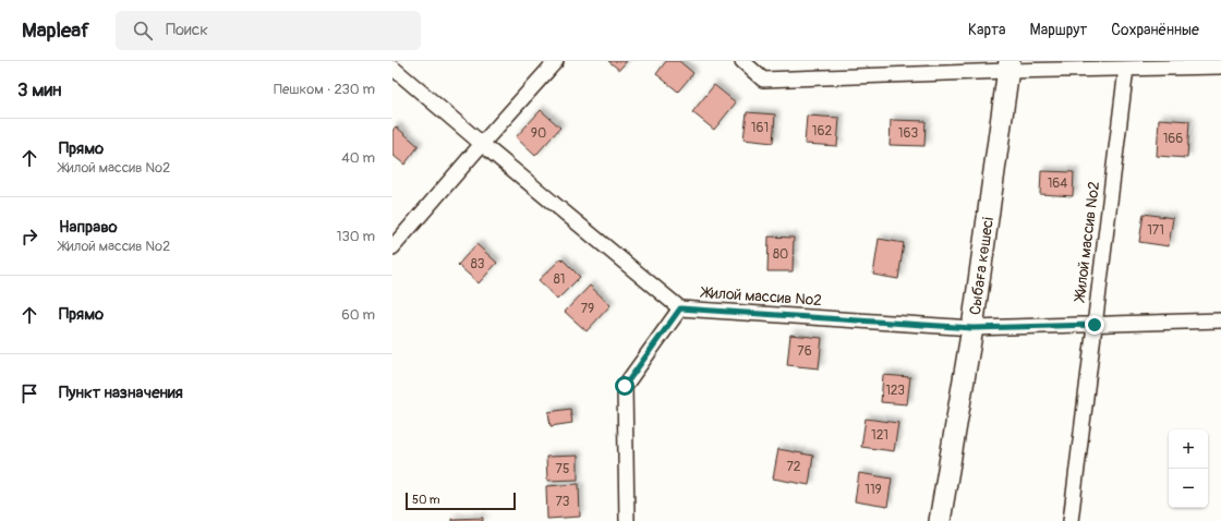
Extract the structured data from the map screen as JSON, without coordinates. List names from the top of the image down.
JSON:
{
  "streets": {
    "street": ["Жилой массив №2", "Сыбаға көшесі"]
  },
  "crossings": [
    ["Жилой массив №2", "Сыбаға көшесі"]
  ],
  "house_numbers": [
    "161",
    "162",
    "90",
    "163",
    "166",
    "164",
    "171",
    "80",
    "83",
    "81",
    "79",
    "76",
    "123",
    "121",
    "72",
    "75",
    "119",
    "73"
  ],
  "scale_bar": "50 m",
  "page": {
    "header": "Mapleaf",
    "search": "Поиск",
    "nav": ["Карта", "Маршрут", "Сохранённые"],
    "heading": ["3 мин", "Пешком · 230 m"],
    "list": [
      ["Прямо", "Жилой массив №2", "40 m"],
      ["Направо", "Жилой массив №2", "130 m"],
      ["Прямо", "60 m"],
      "Пункт назначения"
    ],
    "map_buttons": ["+", "−"],
    "scale": "50 m"
  }
}
